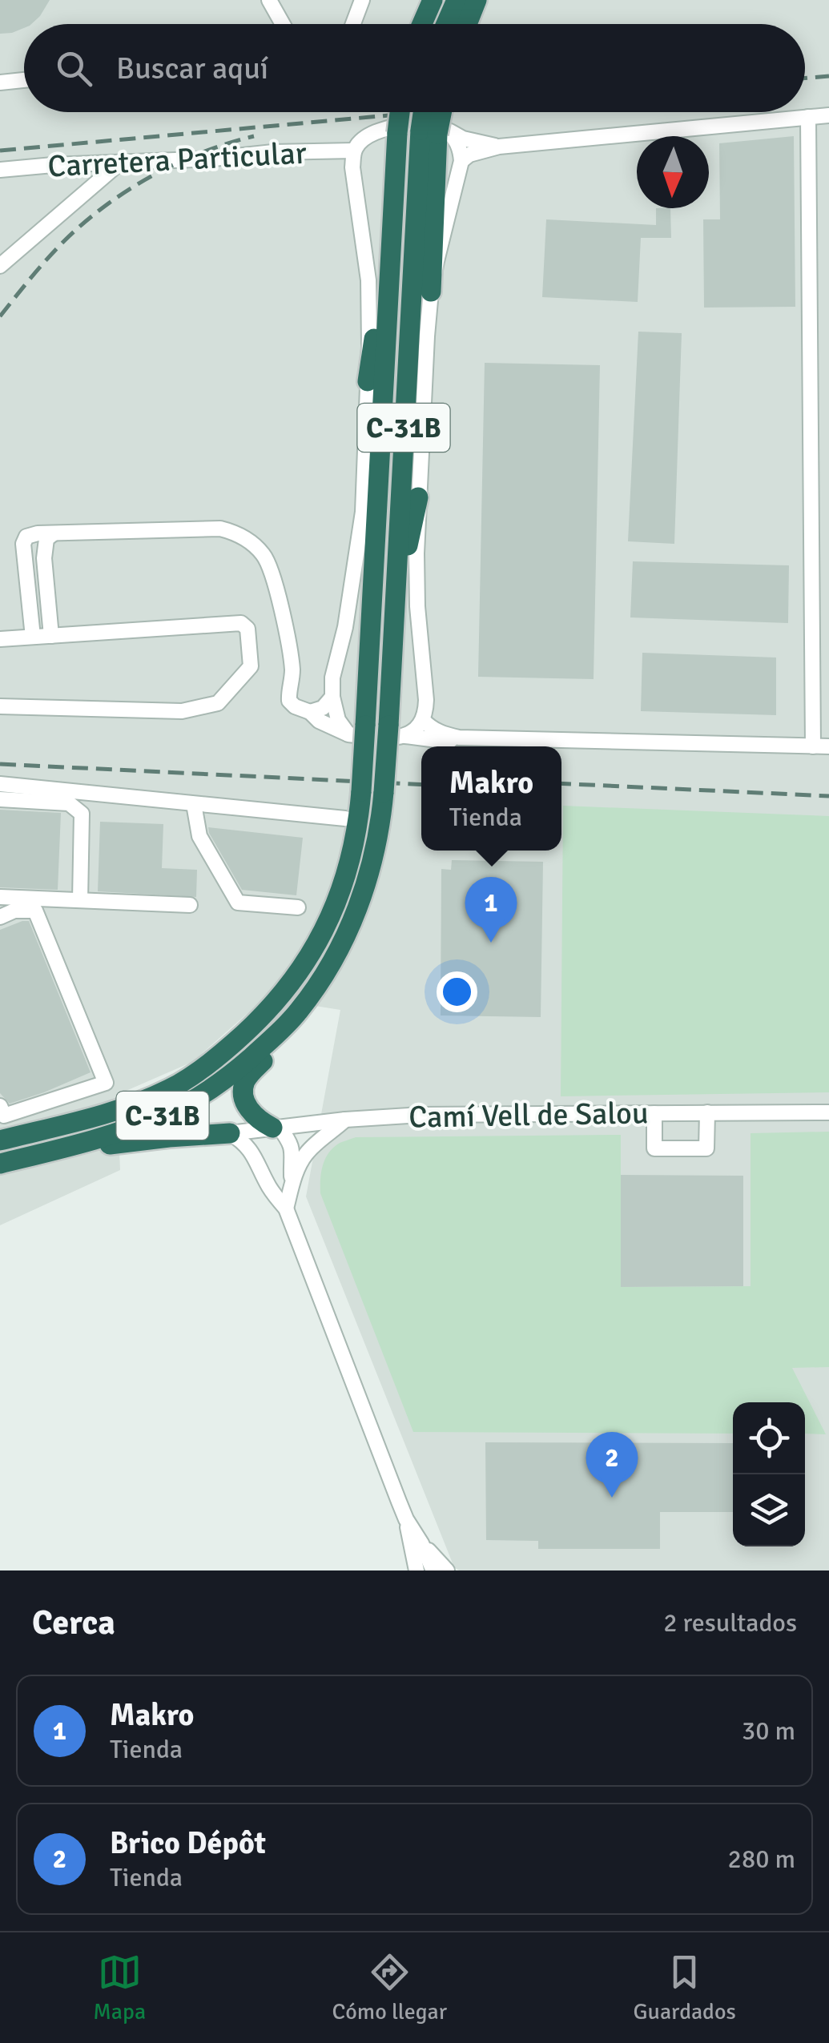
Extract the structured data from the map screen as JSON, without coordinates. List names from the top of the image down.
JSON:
{
  "streets": {
    "highway": ["C-31B"],
    "street": ["Carretera Particular", "Camí Vell de Salou"]
  },
  "crossings": [
    ["Carretera Particular", "C-31B"]
  ],
  "north": "bottom",
  "page": {
    "search": "Buscar aquí",
    "popup": ["Makro", "Tienda"],
    "pins": ["1", "2"],
    "heading": ["Cerca", "2 resultados"],
    "list": [
      {
        "mark": "1",
        "name": "Makro",
        "note": "Tienda",
        "value": "30 m"
      },
      {
        "mark": "2",
        "name": "Brico Dépôt",
        "note": "Tienda",
        "value": "280 m"
      }
    ],
    "nav": ["Mapa", "Cómo llegar", "Guardados"]
  }
}
